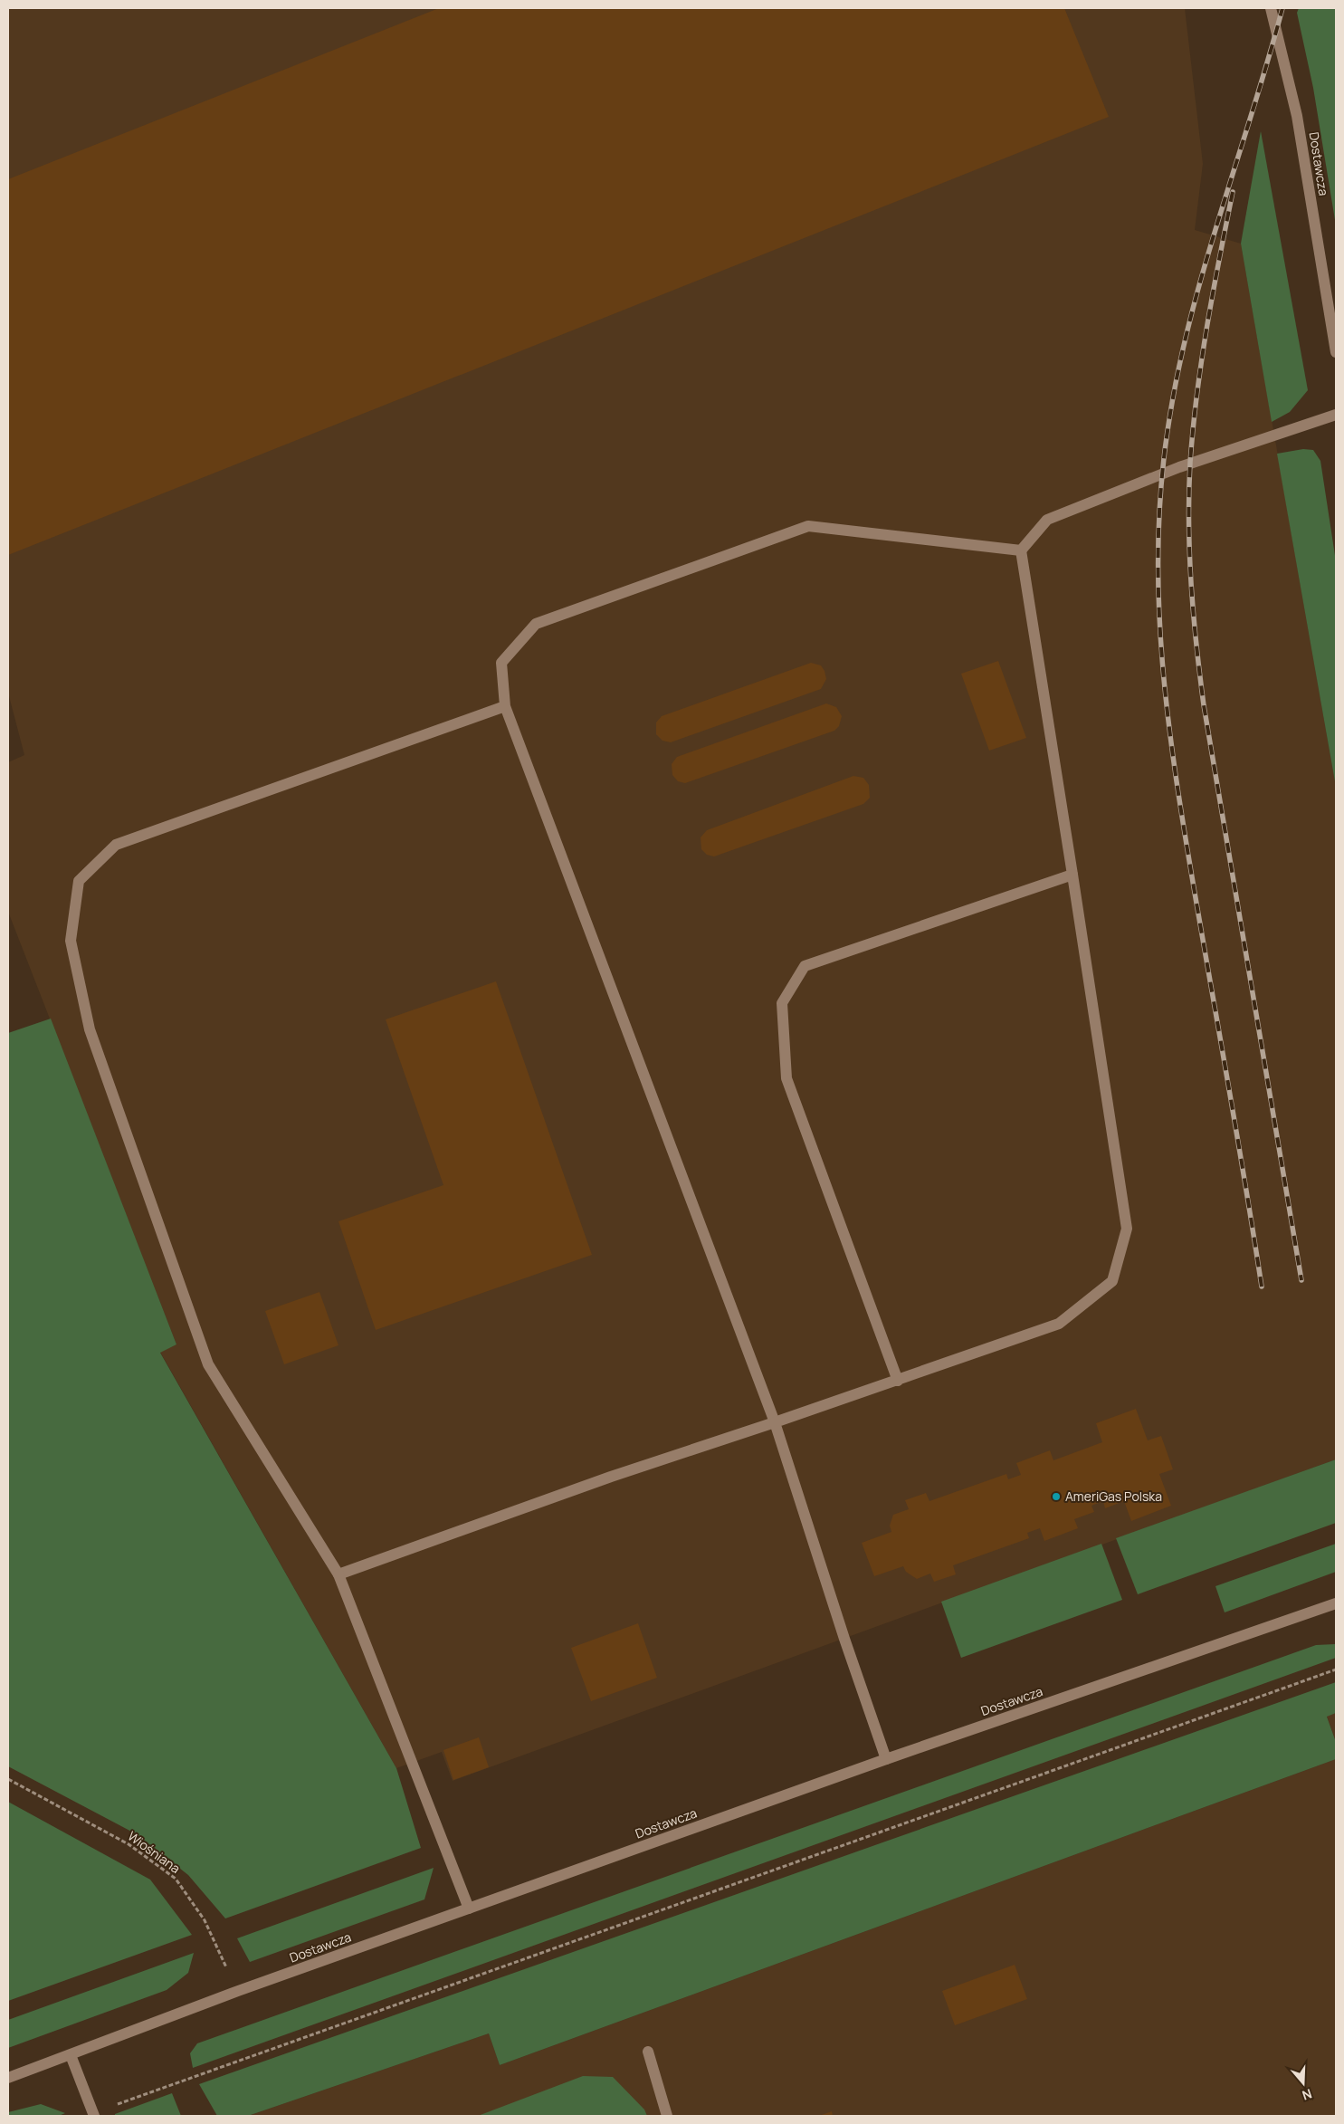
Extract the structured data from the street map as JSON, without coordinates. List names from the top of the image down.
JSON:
{
  "streets": {
    "street": ["Dostawcza"],
    "path": ["Wiośniana"]
  },
  "crossings": [
    ["Dostawcza", "Wiośniana"]
  ],
  "places": ["AmeriGas Polska"],
  "north": "bottom"
}
